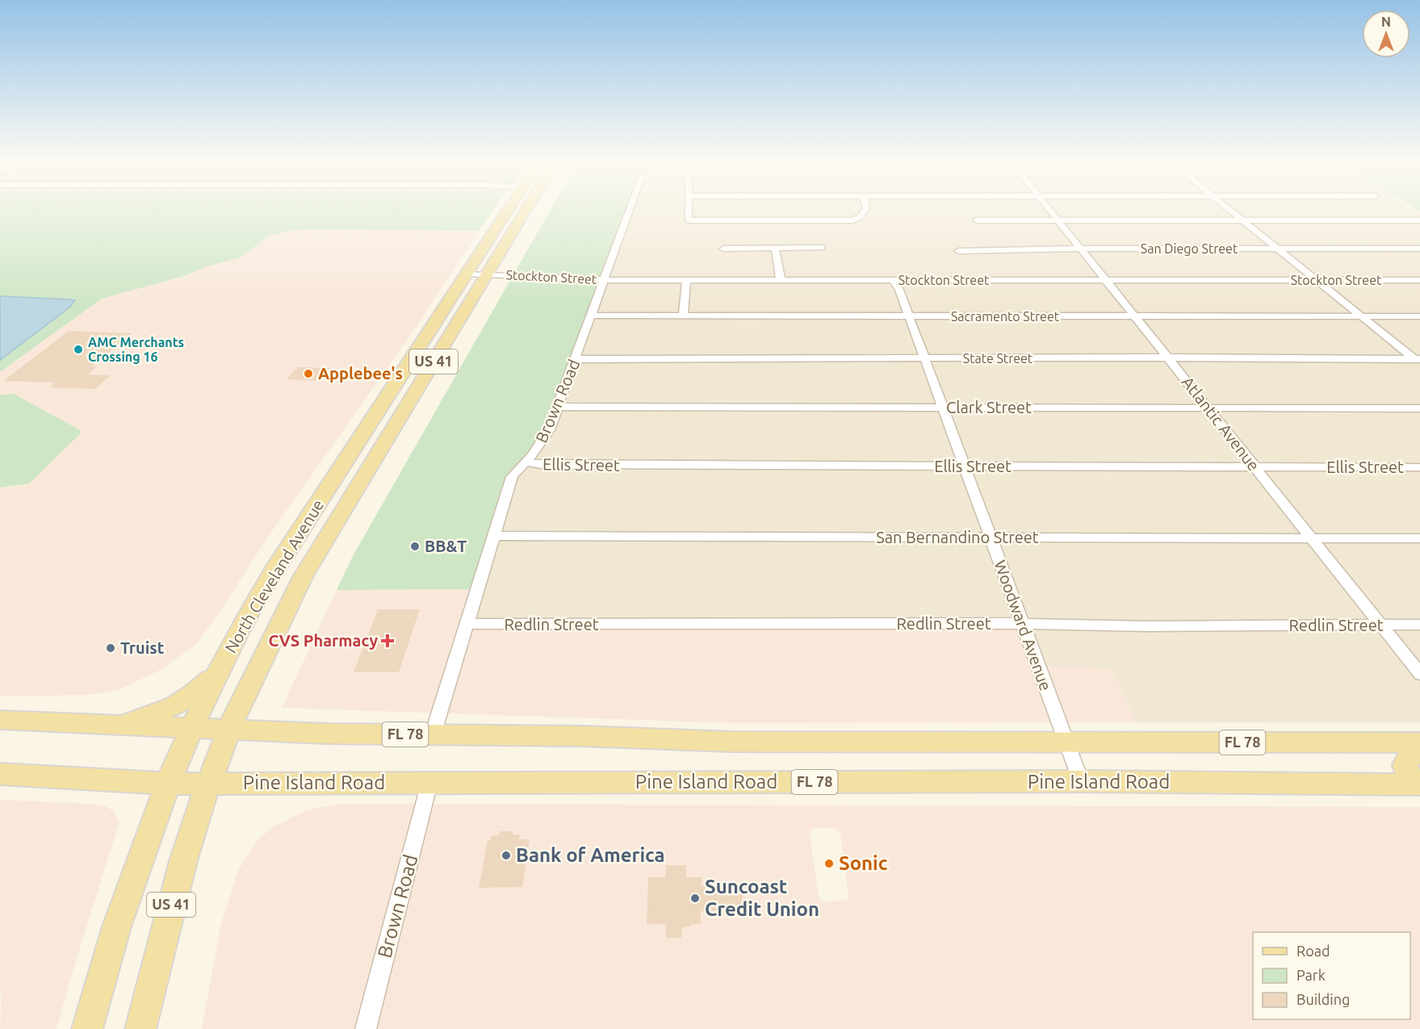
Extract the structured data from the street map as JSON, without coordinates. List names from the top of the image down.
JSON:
{
  "streets": {
    "main road": [
      "US 41",
      "North Cleveland Avenue",
      "FL 78",
      "Pine Island Road"
    ],
    "street": [
      "San Diego Street",
      "Stockton Street",
      "Sacramento Street",
      "State Street",
      "Brown Road",
      "Clark Street",
      "Atlantic Avenue",
      "Ellis Street",
      "San Bernandino Street",
      "Redlin Street",
      "Woodward Avenue"
    ]
  },
  "crossings": [
    ["San Diego Street", "Atlantic Avenue"],
    ["Stockton Street", "Brown Road"],
    ["Stockton Street", "Atlantic Avenue"],
    ["Stockton Street", "North Cleveland Avenue"],
    ["Stockton Street", "Woodward Avenue"],
    ["Sacramento Street", "Brown Road"],
    ["Sacramento Street", "Atlantic Avenue"],
    ["Sacramento Street", "Woodward Avenue"],
    ["State Street", "Brown Road"],
    ["State Street", "Atlantic Avenue"],
    ["State Street", "Woodward Avenue"],
    ["Brown Road", "Clark Street"],
    ["Brown Road", "Ellis Street"],
    ["Brown Road", "San Bernandino Street"],
    ["Brown Road", "Redlin Street"],
    ["Brown Road", "FL 78"],
    ["Brown Road", "Pine Island Road"],
    ["Clark Street", "Atlantic Avenue"],
    ["Clark Street", "Woodward Avenue"],
    ["Atlantic Avenue", "Ellis Street"],
    ["Atlantic Avenue", "San Bernandino Street"],
    ["Atlantic Avenue", "Redlin Street"],
    ["Ellis Street", "Woodward Avenue"],
    ["San Bernandino Street", "Woodward Avenue"],
    ["North Cleveland Avenue", "FL 78"],
    ["North Cleveland Avenue", "Pine Island Road"],
    ["Redlin Street", "Woodward Avenue"],
    ["Woodward Avenue", "FL 78"],
    ["Woodward Avenue", "Pine Island Road"],
    ["FL 78", "Pine Island Road"]
  ],
  "places": {
    "other": [
      "AMC Merchants Crossing 16",
      "Applebee's",
      "BB&T",
      "Truist",
      "Bank of America",
      "Sonic",
      "Suncoast Credit Union"
    ],
    "health": ["CVS Pharmacy"]
  },
  "legend": ["Road", "Park", "Building"],
  "north": "top"
}
